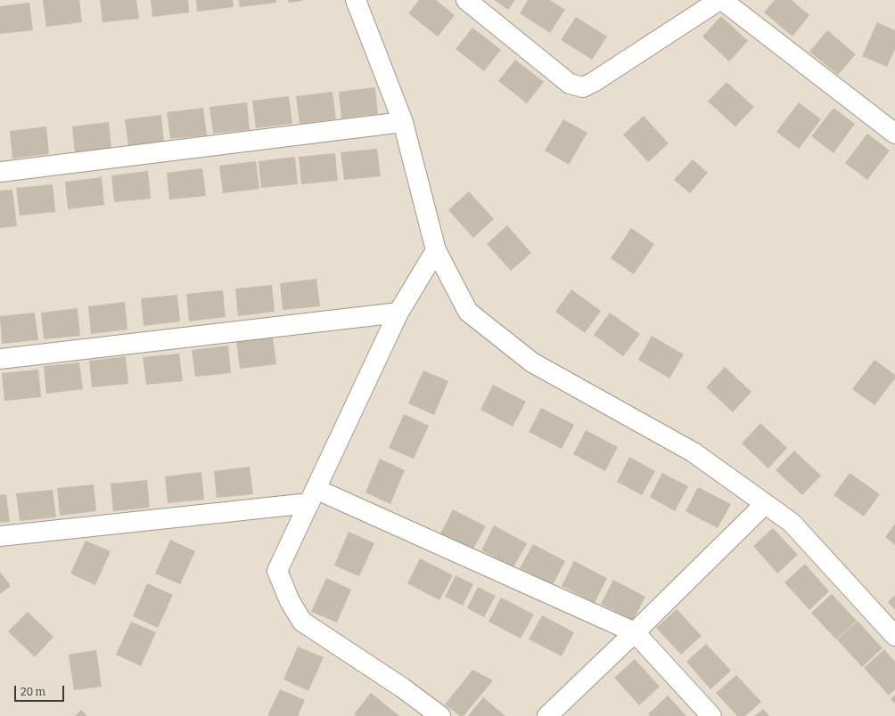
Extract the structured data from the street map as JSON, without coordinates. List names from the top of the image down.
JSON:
{
  "scale_bar": "20 m"
}
